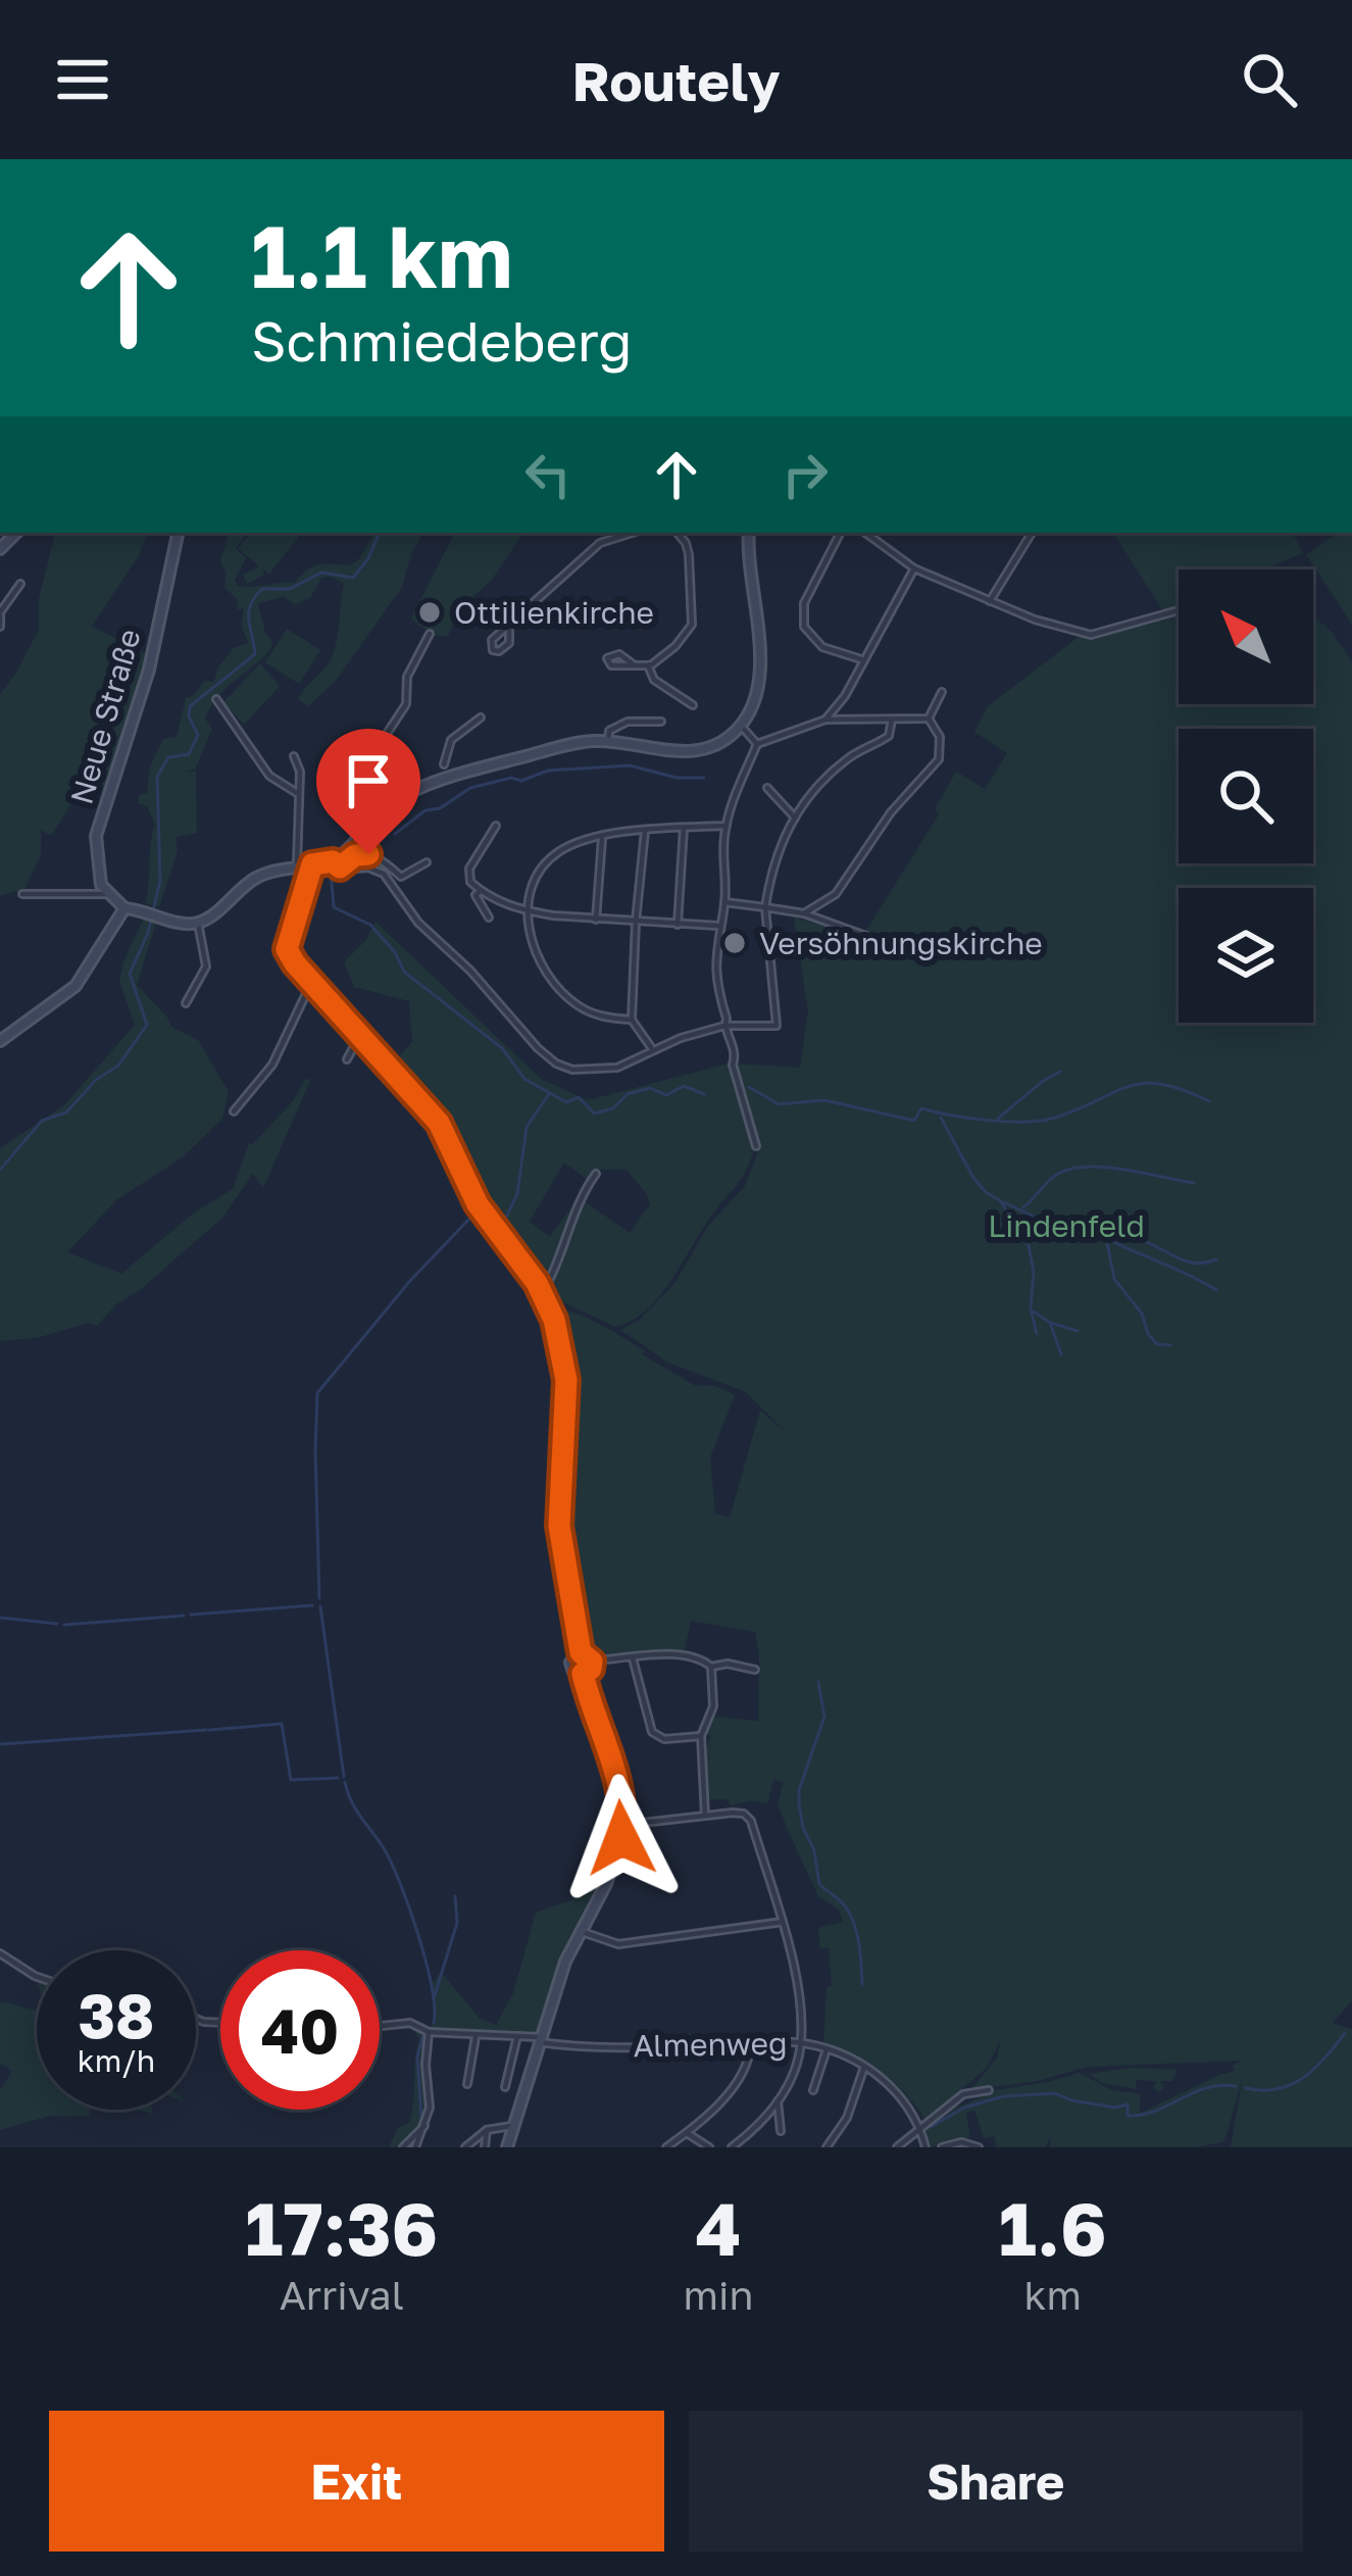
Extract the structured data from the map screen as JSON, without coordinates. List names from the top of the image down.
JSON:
{
  "streets": {
    "street": ["Neue Straße", "Almenweg"]
  },
  "parks": ["Lindenfeld"],
  "places": ["Ottilienkirche", "Versöhnungskirche"],
  "north": "top left",
  "page": {
    "header": "Routely",
    "turn": ["1.1 km", "Schmiedeberg"],
    "speed": "38 km/h",
    "limit": "40",
    "eta": [
      "17:36",
      "Arrival",
      "4",
      "min",
      "1.6",
      "km"
    ],
    "buttons": ["Exit", "Share"]
  }
}
